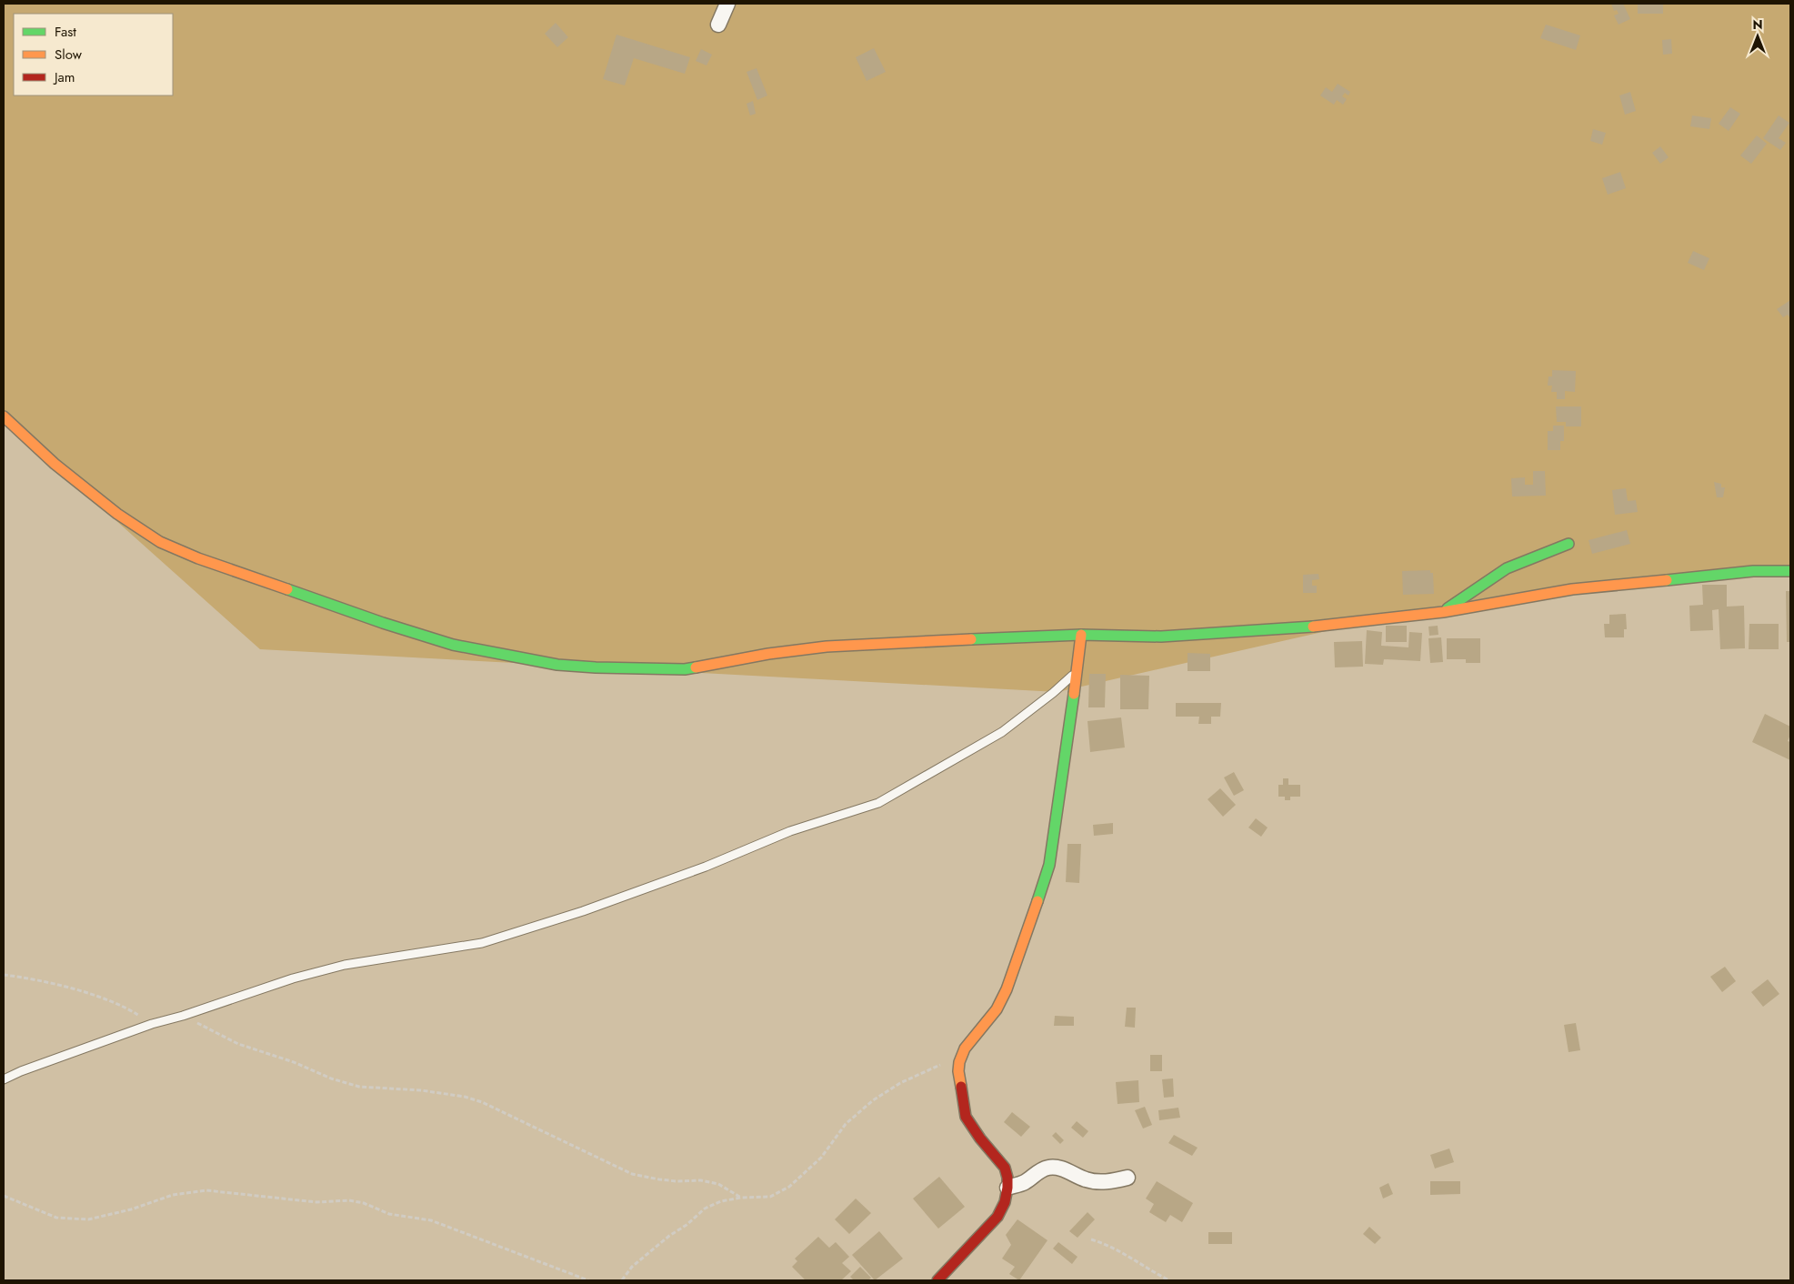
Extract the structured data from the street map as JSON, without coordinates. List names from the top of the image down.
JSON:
{
  "legend": ["Fast", "Slow", "Jam"],
  "north": "top"
}
